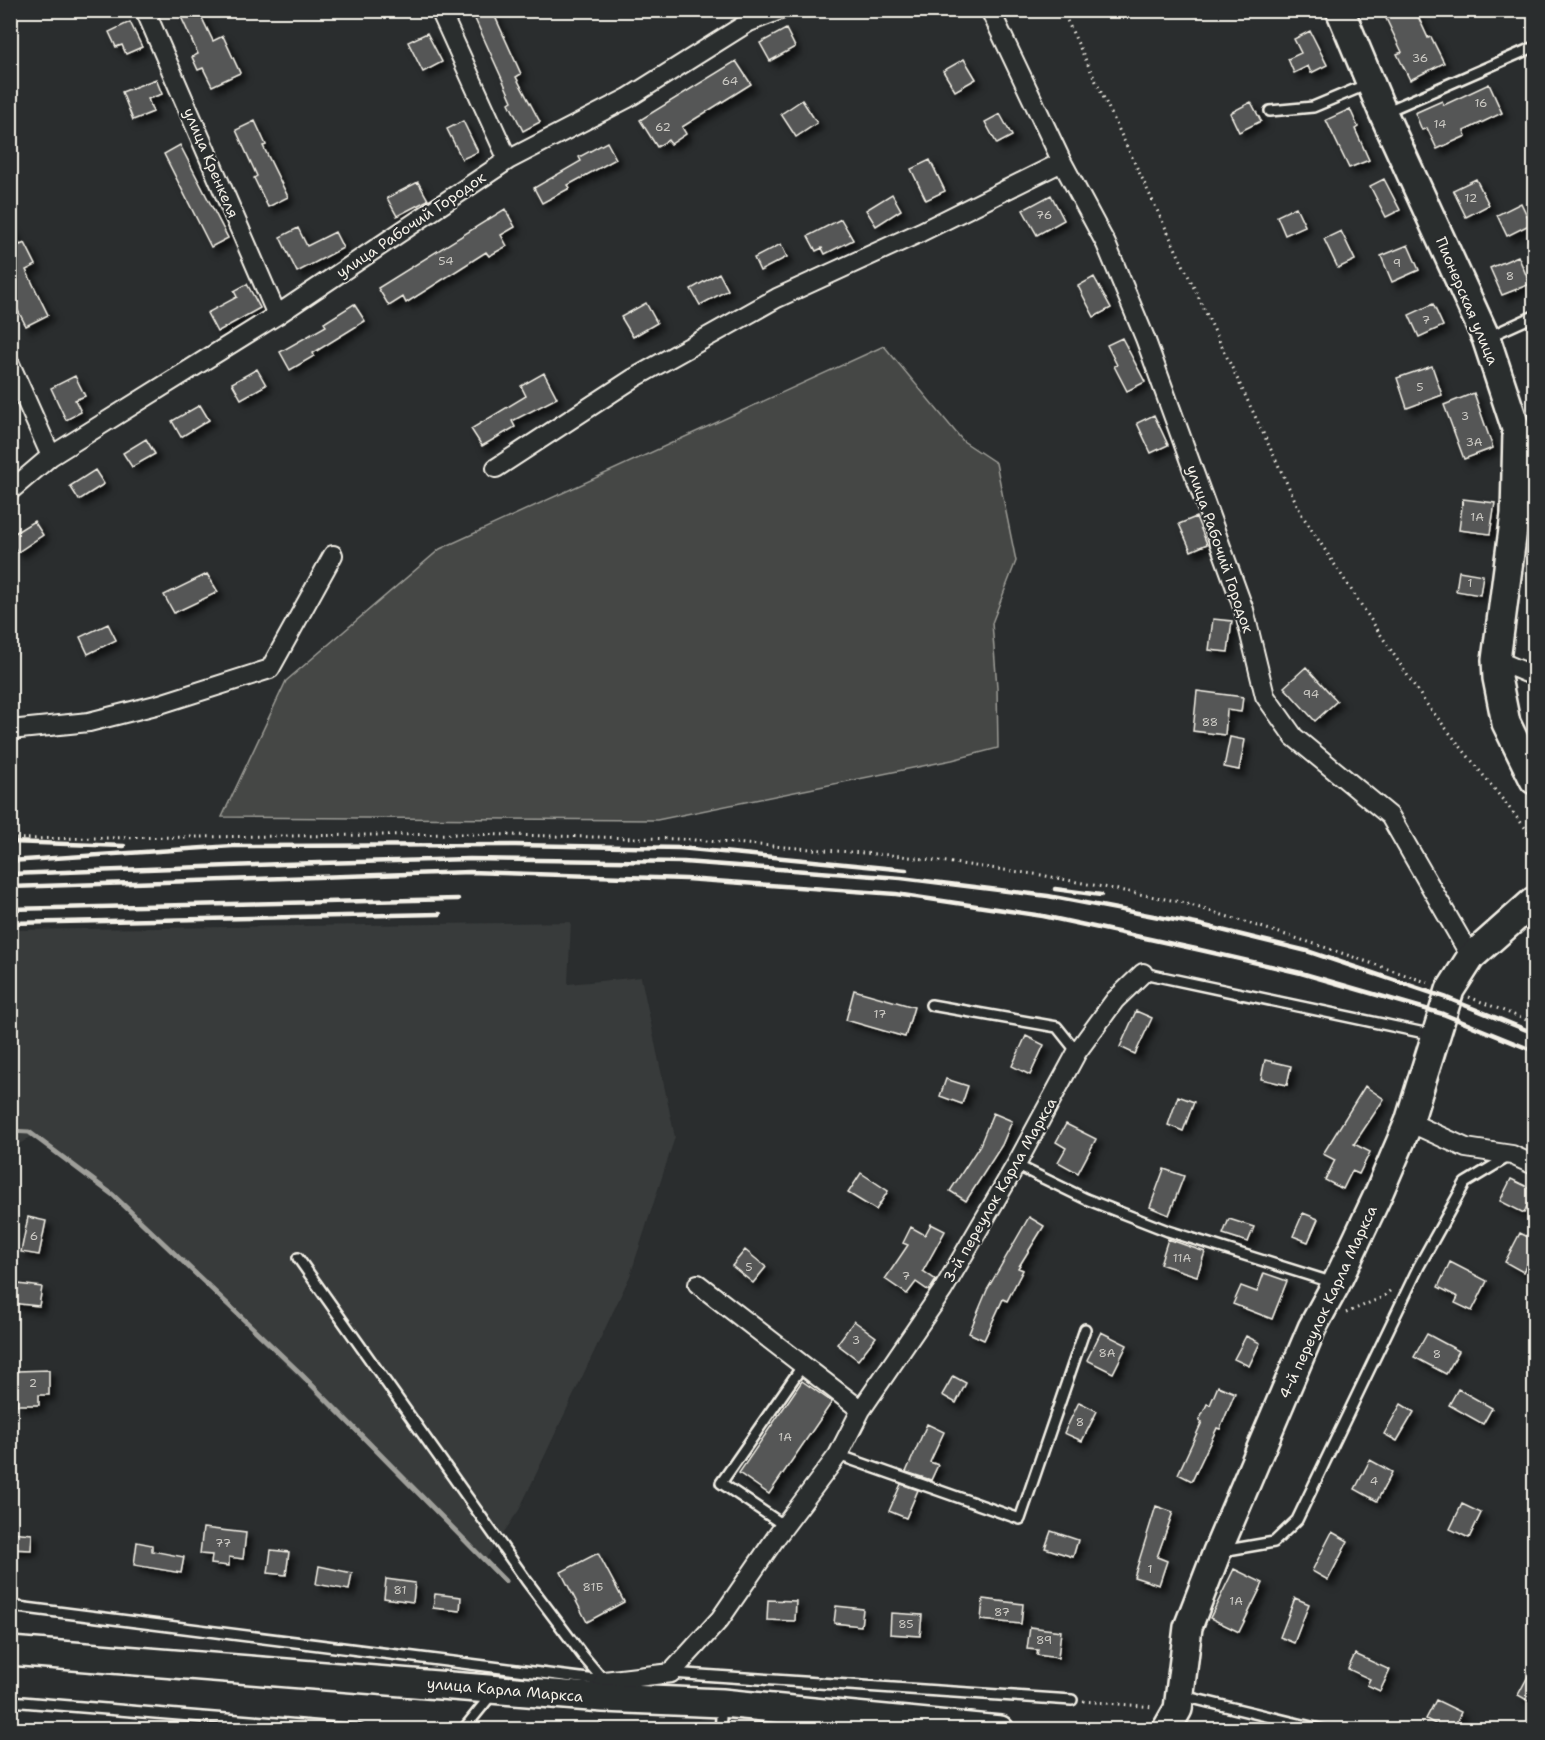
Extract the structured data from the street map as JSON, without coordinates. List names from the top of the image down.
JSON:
{
  "streets": {
    "street": [
      "улица Кренкеля",
      "улица Рабочий Городок",
      "Пионерская улица",
      "3-й переулок Карла Маркса",
      "4-й переулок Карла Маркса",
      "улица Карла Маркса"
    ]
  },
  "crossings": [
    ["улица Кренкеля", "улица Рабочий Городок"],
    ["улица Рабочий Городок", "4-й переулок Карла Маркса"]
  ],
  "house_numbers": [
    "36",
    "64",
    "16",
    "14",
    "62",
    "12",
    "76",
    "54",
    "9",
    "8",
    "7",
    "5",
    "3",
    "3А",
    "1А",
    "1",
    "94",
    "88",
    "17",
    "6",
    "11А",
    "5",
    "7",
    "3",
    "8А",
    "8",
    "2",
    "8",
    "1А",
    "4",
    "77",
    "1",
    "81Б",
    "81",
    "1А",
    "87",
    "85",
    "89"
  ]
}
